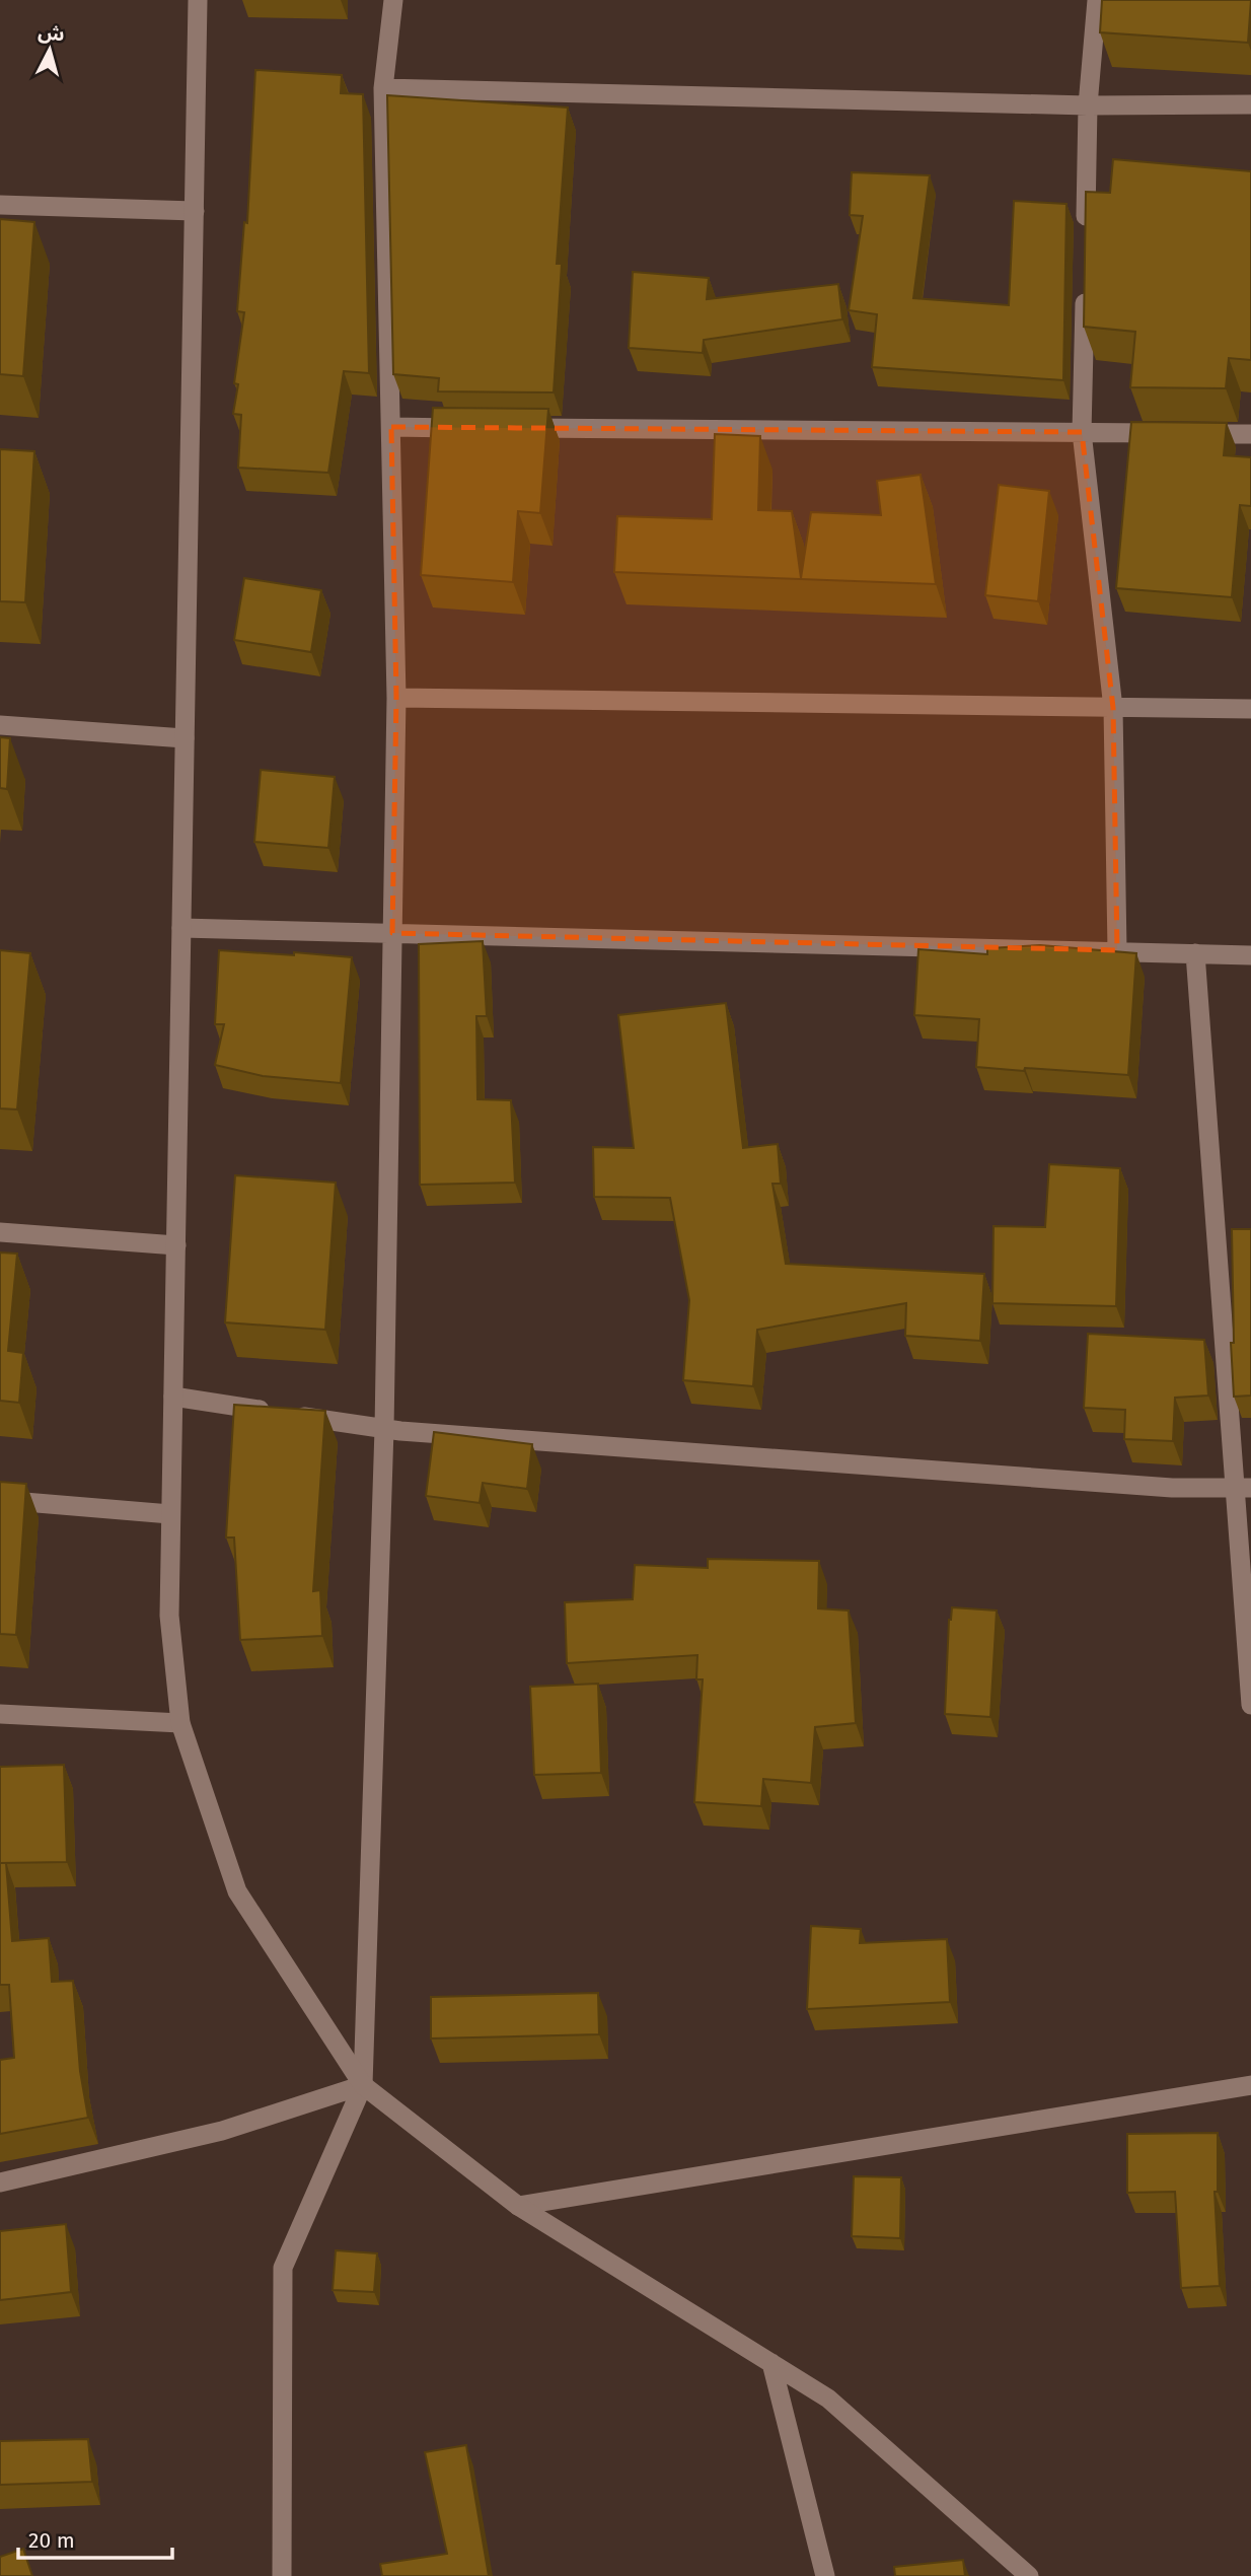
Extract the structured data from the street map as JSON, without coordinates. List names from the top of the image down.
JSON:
{
  "scale_bar": "20 m",
  "north": "top"
}
